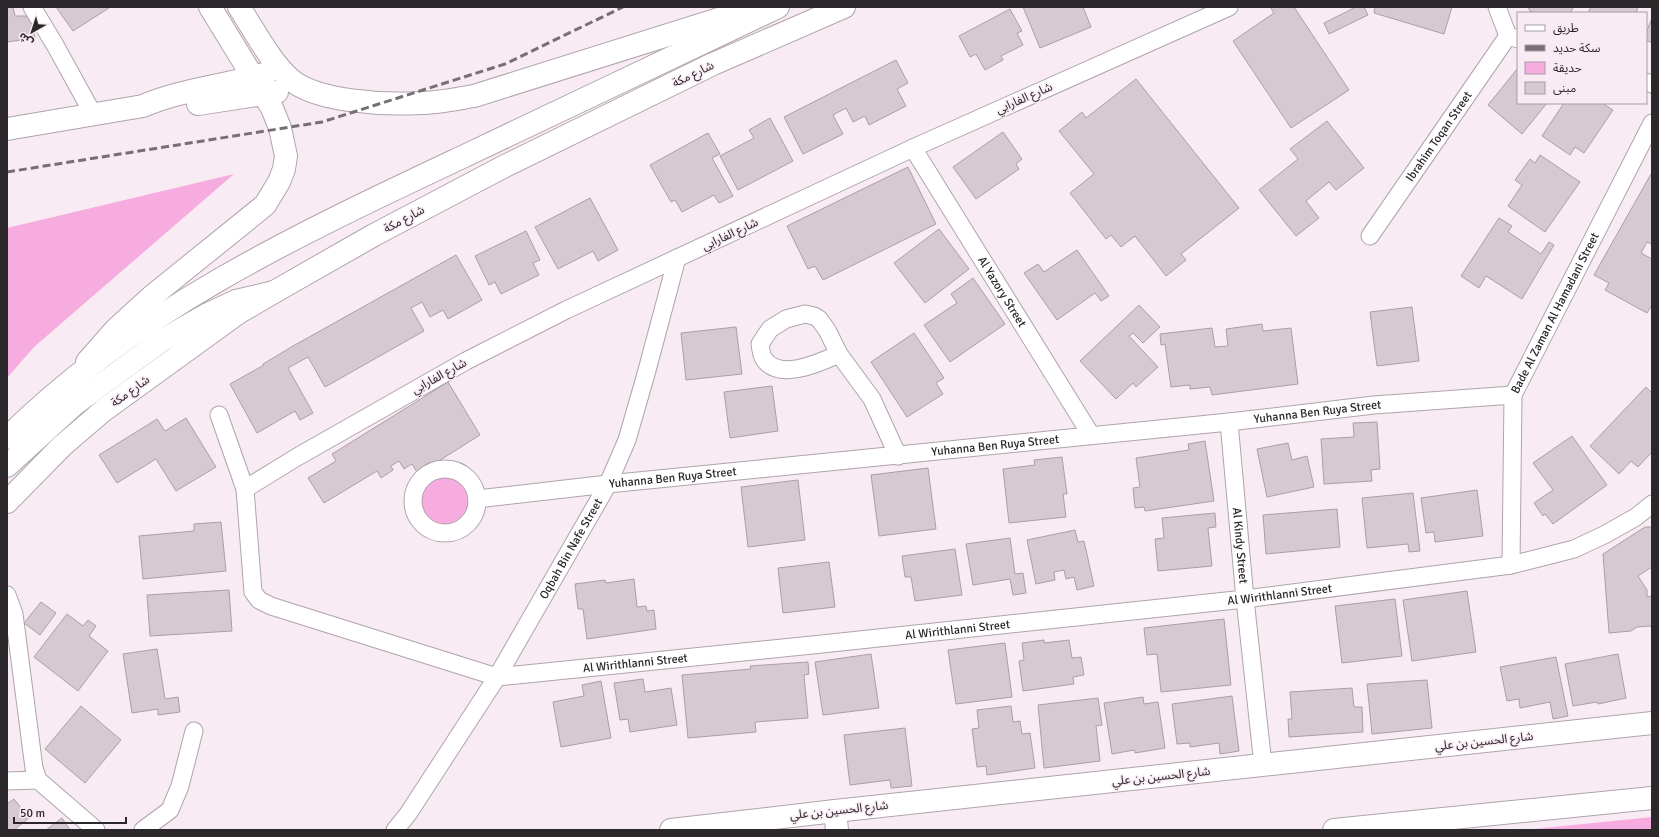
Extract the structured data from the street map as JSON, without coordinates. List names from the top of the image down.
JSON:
{
  "streets": {
    "main road": ["شارع مكة", "شارع الحسين بن علي"],
    "street": [
      "شارع الفارابي",
      "Ibrahim Toqan Street",
      "Al Yazory Street",
      "Bade Al Zaman Al Hamadani Street",
      "Yuhanna Ben Ruya Street",
      "Al Kindy Street",
      "Oqbah Bin Nafe Street",
      "Al Wirithlanni Street"
    ]
  },
  "crossings": [
    ["شارع الفارابي", "Al Yazory Street"],
    ["شارع الفارابي", "Oqbah Bin Nafe Street"],
    ["شارع الفارابي", "Al Wirithlanni Street"],
    ["Al Yazory Street", "Yuhanna Ben Ruya Street"],
    ["Bade Al Zaman Al Hamadani Street", "Yuhanna Ben Ruya Street"],
    ["Bade Al Zaman Al Hamadani Street", "Al Wirithlanni Street"],
    ["Yuhanna Ben Ruya Street", "Al Kindy Street"],
    ["Yuhanna Ben Ruya Street", "Oqbah Bin Nafe Street"],
    ["Al Kindy Street", "Al Wirithlanni Street"],
    ["Al Kindy Street", "شارع الحسين بن علي"],
    ["Oqbah Bin Nafe Street", "Al Wirithlanni Street"]
  ],
  "legend": [
    "طريق",
    "سكة حديد",
    "حديقة",
    "مبنى"
  ],
  "scale_bar": "50 m",
  "north": "bottom left"
}
